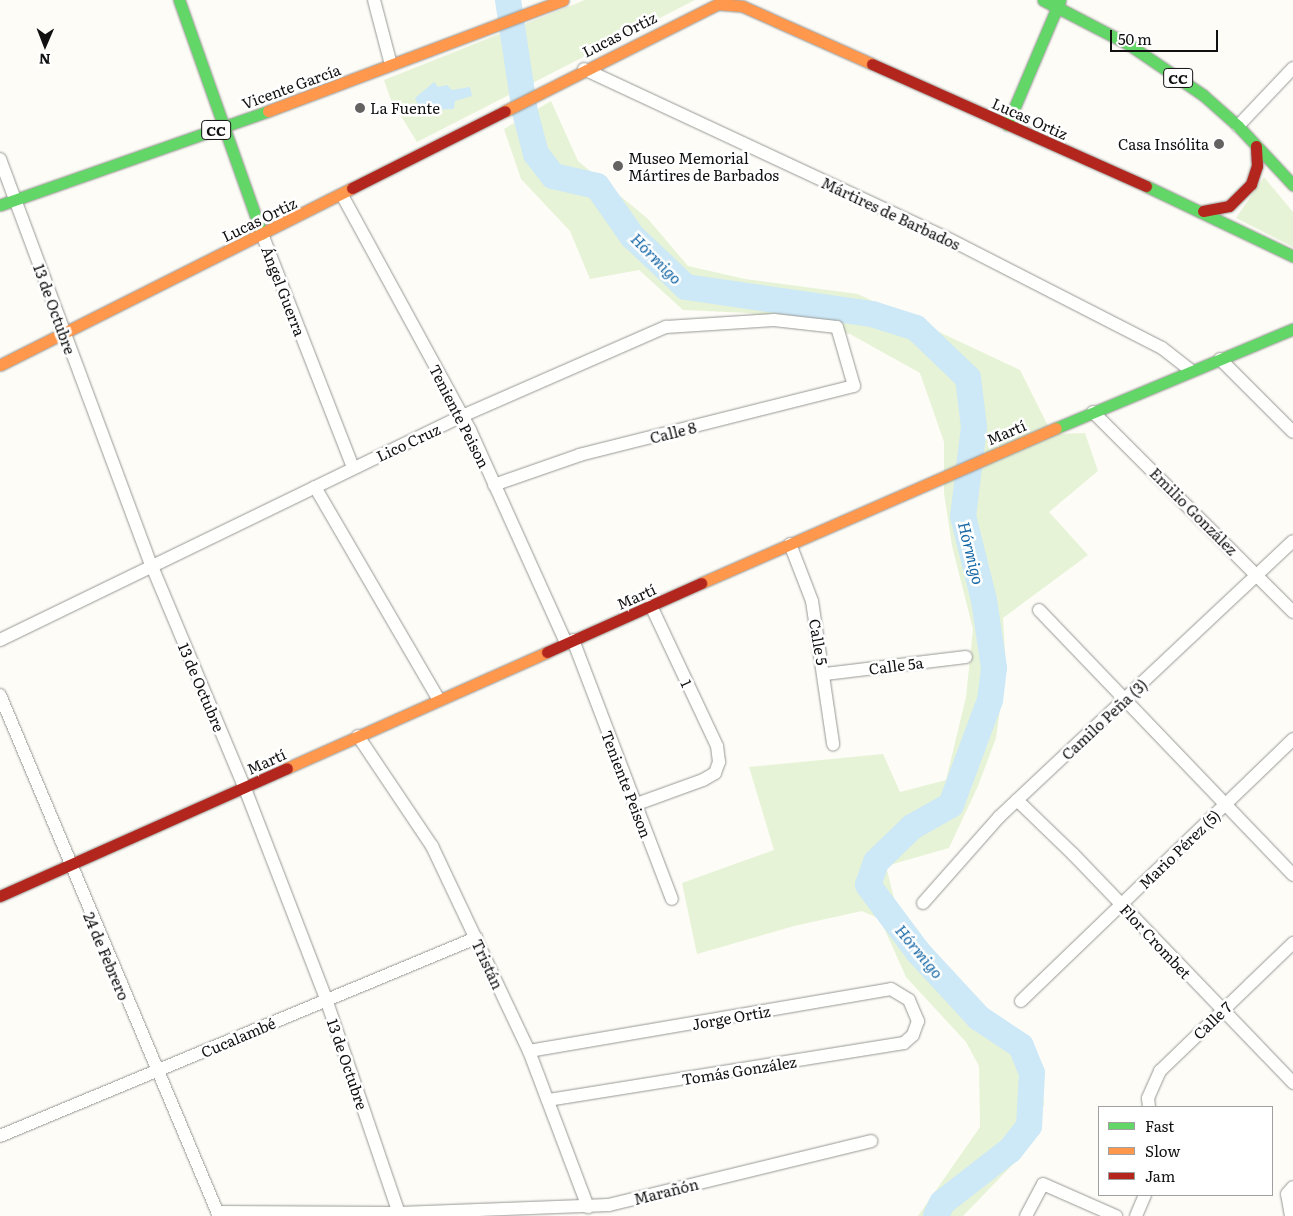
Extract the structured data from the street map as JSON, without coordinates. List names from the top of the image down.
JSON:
{
  "streets": {
    "main road": [
      "Lucas Ortiz",
      "CC",
      "Vicente García",
      "Ángel Guerra",
      "Martí"
    ],
    "street": [
      "Mártires de Barbados",
      "13 de Octubre",
      "Teniente Peison",
      "Calle 8",
      "Lico Cruz",
      "Emilio González",
      "Calle 5",
      "Calle 5a",
      "1",
      "Camilo Peña (3)",
      "Mario Pérez (5)",
      "Flor Crombet",
      "24 de Febrero",
      "Tristán",
      "Jorge Ortiz",
      "Calle 7",
      "Cucalambé",
      "Tomás González",
      "Marañón"
    ]
  },
  "crossings": [
    ["Lucas Ortiz", "Mártires de Barbados"],
    ["Lucas Ortiz", "Ángel Guerra"],
    ["Lucas Ortiz", "13 de Octubre"],
    ["Lucas Ortiz", "Teniente Peison"],
    ["Vicente García", "Ángel Guerra"],
    ["Vicente García", "13 de Octubre"],
    ["Mártires de Barbados", "Martí"],
    ["Ángel Guerra", "Lico Cruz"],
    ["13 de Octubre", "Martí"],
    ["13 de Octubre", "Lico Cruz"],
    ["13 de Octubre", "Cucalambé"],
    ["13 de Octubre", "Marañón"],
    ["Teniente Peison", "Calle 8"],
    ["Teniente Peison", "Martí"],
    ["Teniente Peison", "Lico Cruz"],
    ["Teniente Peison", "1"],
    ["Calle 8", "Lico Cruz"],
    ["Martí", "Emilio González"],
    ["Martí", "Calle 5"],
    ["Martí", "1"],
    ["Martí", "24 de Febrero"],
    ["Martí", "Tristán"],
    ["Emilio González", "Camilo Peña (3)"],
    ["Calle 5", "Calle 5a"],
    ["Camilo Peña (3)", "Flor Crombet"],
    ["Mario Pérez (5)", "Flor Crombet"],
    ["Flor Crombet", "Calle 7"],
    ["24 de Febrero", "Cucalambé"],
    ["24 de Febrero", "Marañón"],
    ["Tristán", "Jorge Ortiz"],
    ["Tristán", "Cucalambé"],
    ["Tristán", "Tomás González"],
    ["Tristán", "Marañón"],
    ["Jorge Ortiz", "Tomás González"]
  ],
  "water": ["Hórmigo"],
  "places": ["La Fuente", "Casa Insólita", "Museo Memorial Mártires de Barbados"],
  "legend": ["Fast", "Slow", "Jam"],
  "scale_bar": "50 m",
  "north": "bottom"
}
